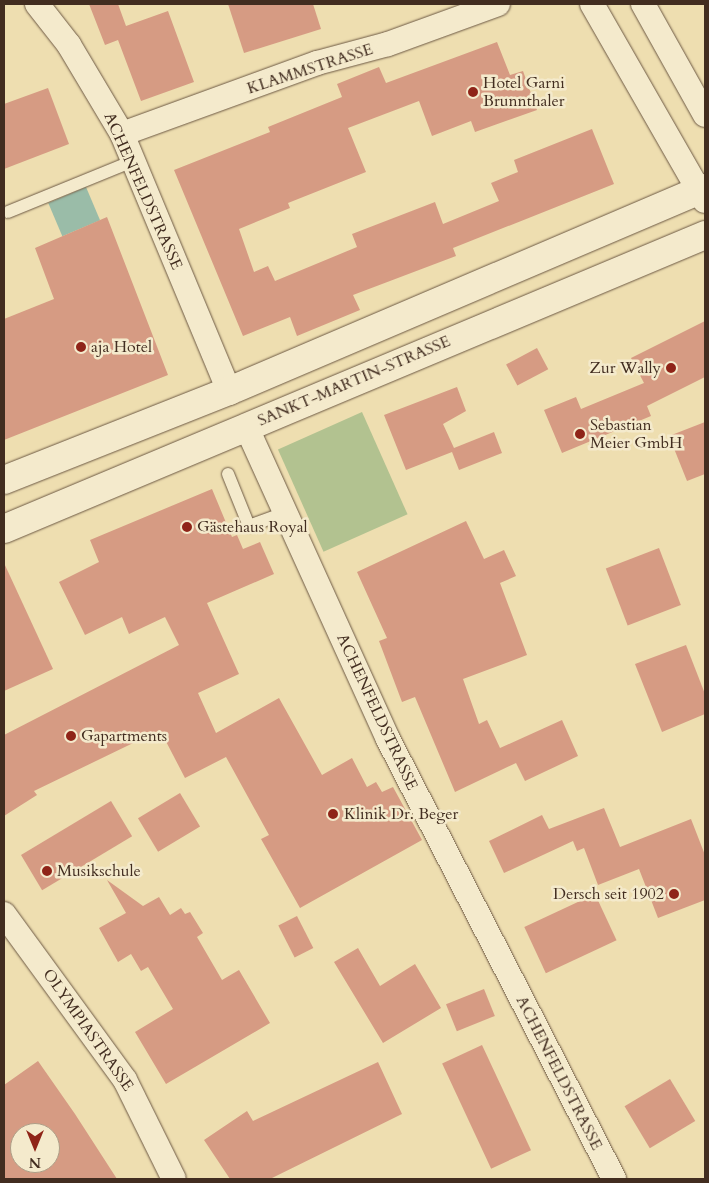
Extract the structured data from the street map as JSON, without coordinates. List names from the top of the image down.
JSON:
{
  "streets": {
    "main road": ["SANKT-MARTIN-STRASSE"],
    "street": ["KLAMMSTRASSE", "ACHENFELDSTRASSE", "OLYMPIASTRASSE"]
  },
  "crossings": [
    ["KLAMMSTRASSE", "ACHENFELDSTRASSE"],
    ["ACHENFELDSTRASSE", "SANKT-MARTIN-STRASSE"]
  ],
  "places": [
    "Hotel Garni Brunnthaler",
    "aja Hotel",
    "Zur Wally",
    "Sebastian Meier GmbH",
    "Gästehaus Royal",
    "Gapartments",
    "Klinik Dr. Beger",
    "Musikschule",
    "Dersch seit 1902"
  ],
  "north": "bottom"
}
